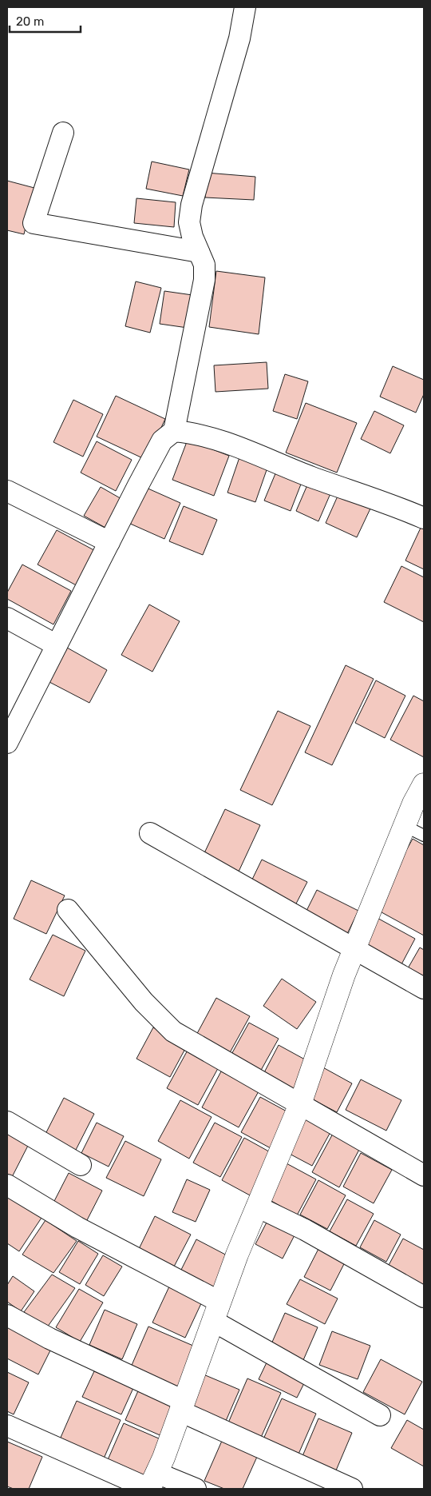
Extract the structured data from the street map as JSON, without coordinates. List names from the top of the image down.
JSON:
{
  "scale_bar": "20 m"
}
